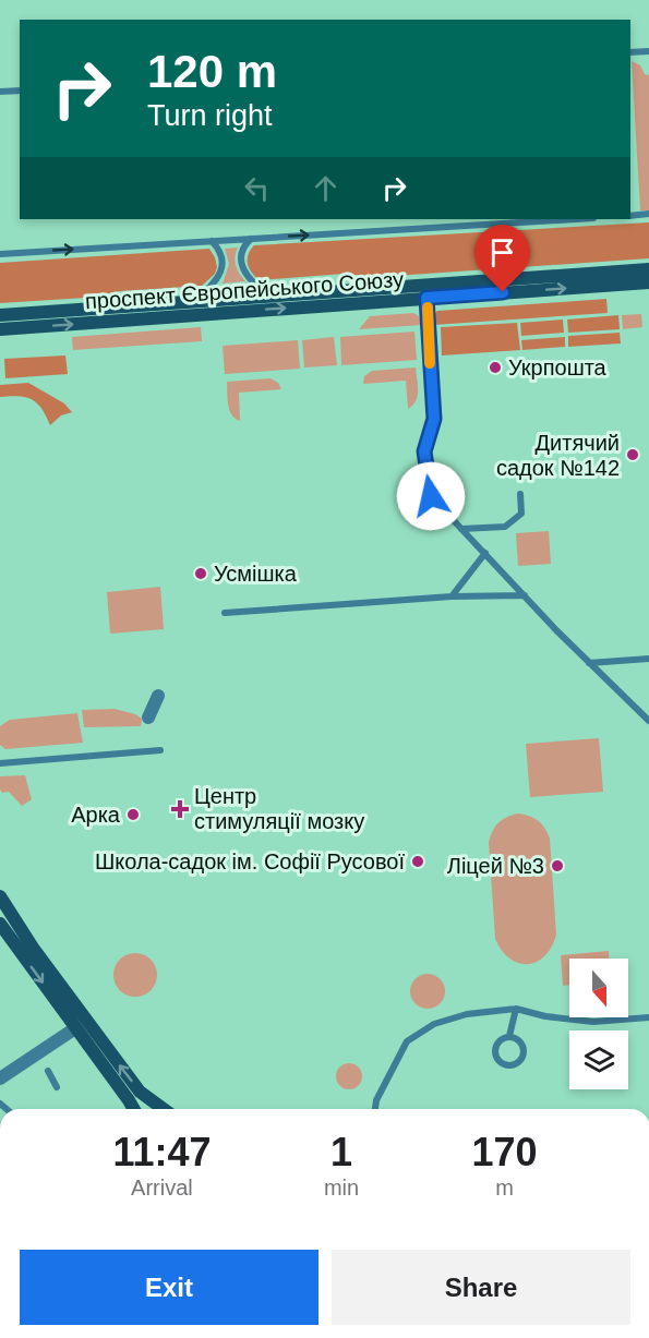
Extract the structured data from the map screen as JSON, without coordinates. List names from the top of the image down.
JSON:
{
  "streets": {
    "main road": ["проспект Європейського Союзу"]
  },
  "places": {
    "other": [
      "Укрпошта",
      "Дитячий садок №142",
      "Усмішка",
      "Арка",
      "Школа-садок ім. Софії Русової",
      "Ліцей №3"
    ],
    "health": ["Центр стимуляції мозку"]
  },
  "north": "bottom",
  "page": {
    "turn": ["120 m", "Turn right"],
    "eta": [
      "11:47",
      "Arrival",
      "1",
      "min",
      "170",
      "m"
    ],
    "buttons": ["Exit", "Share"]
  }
}
